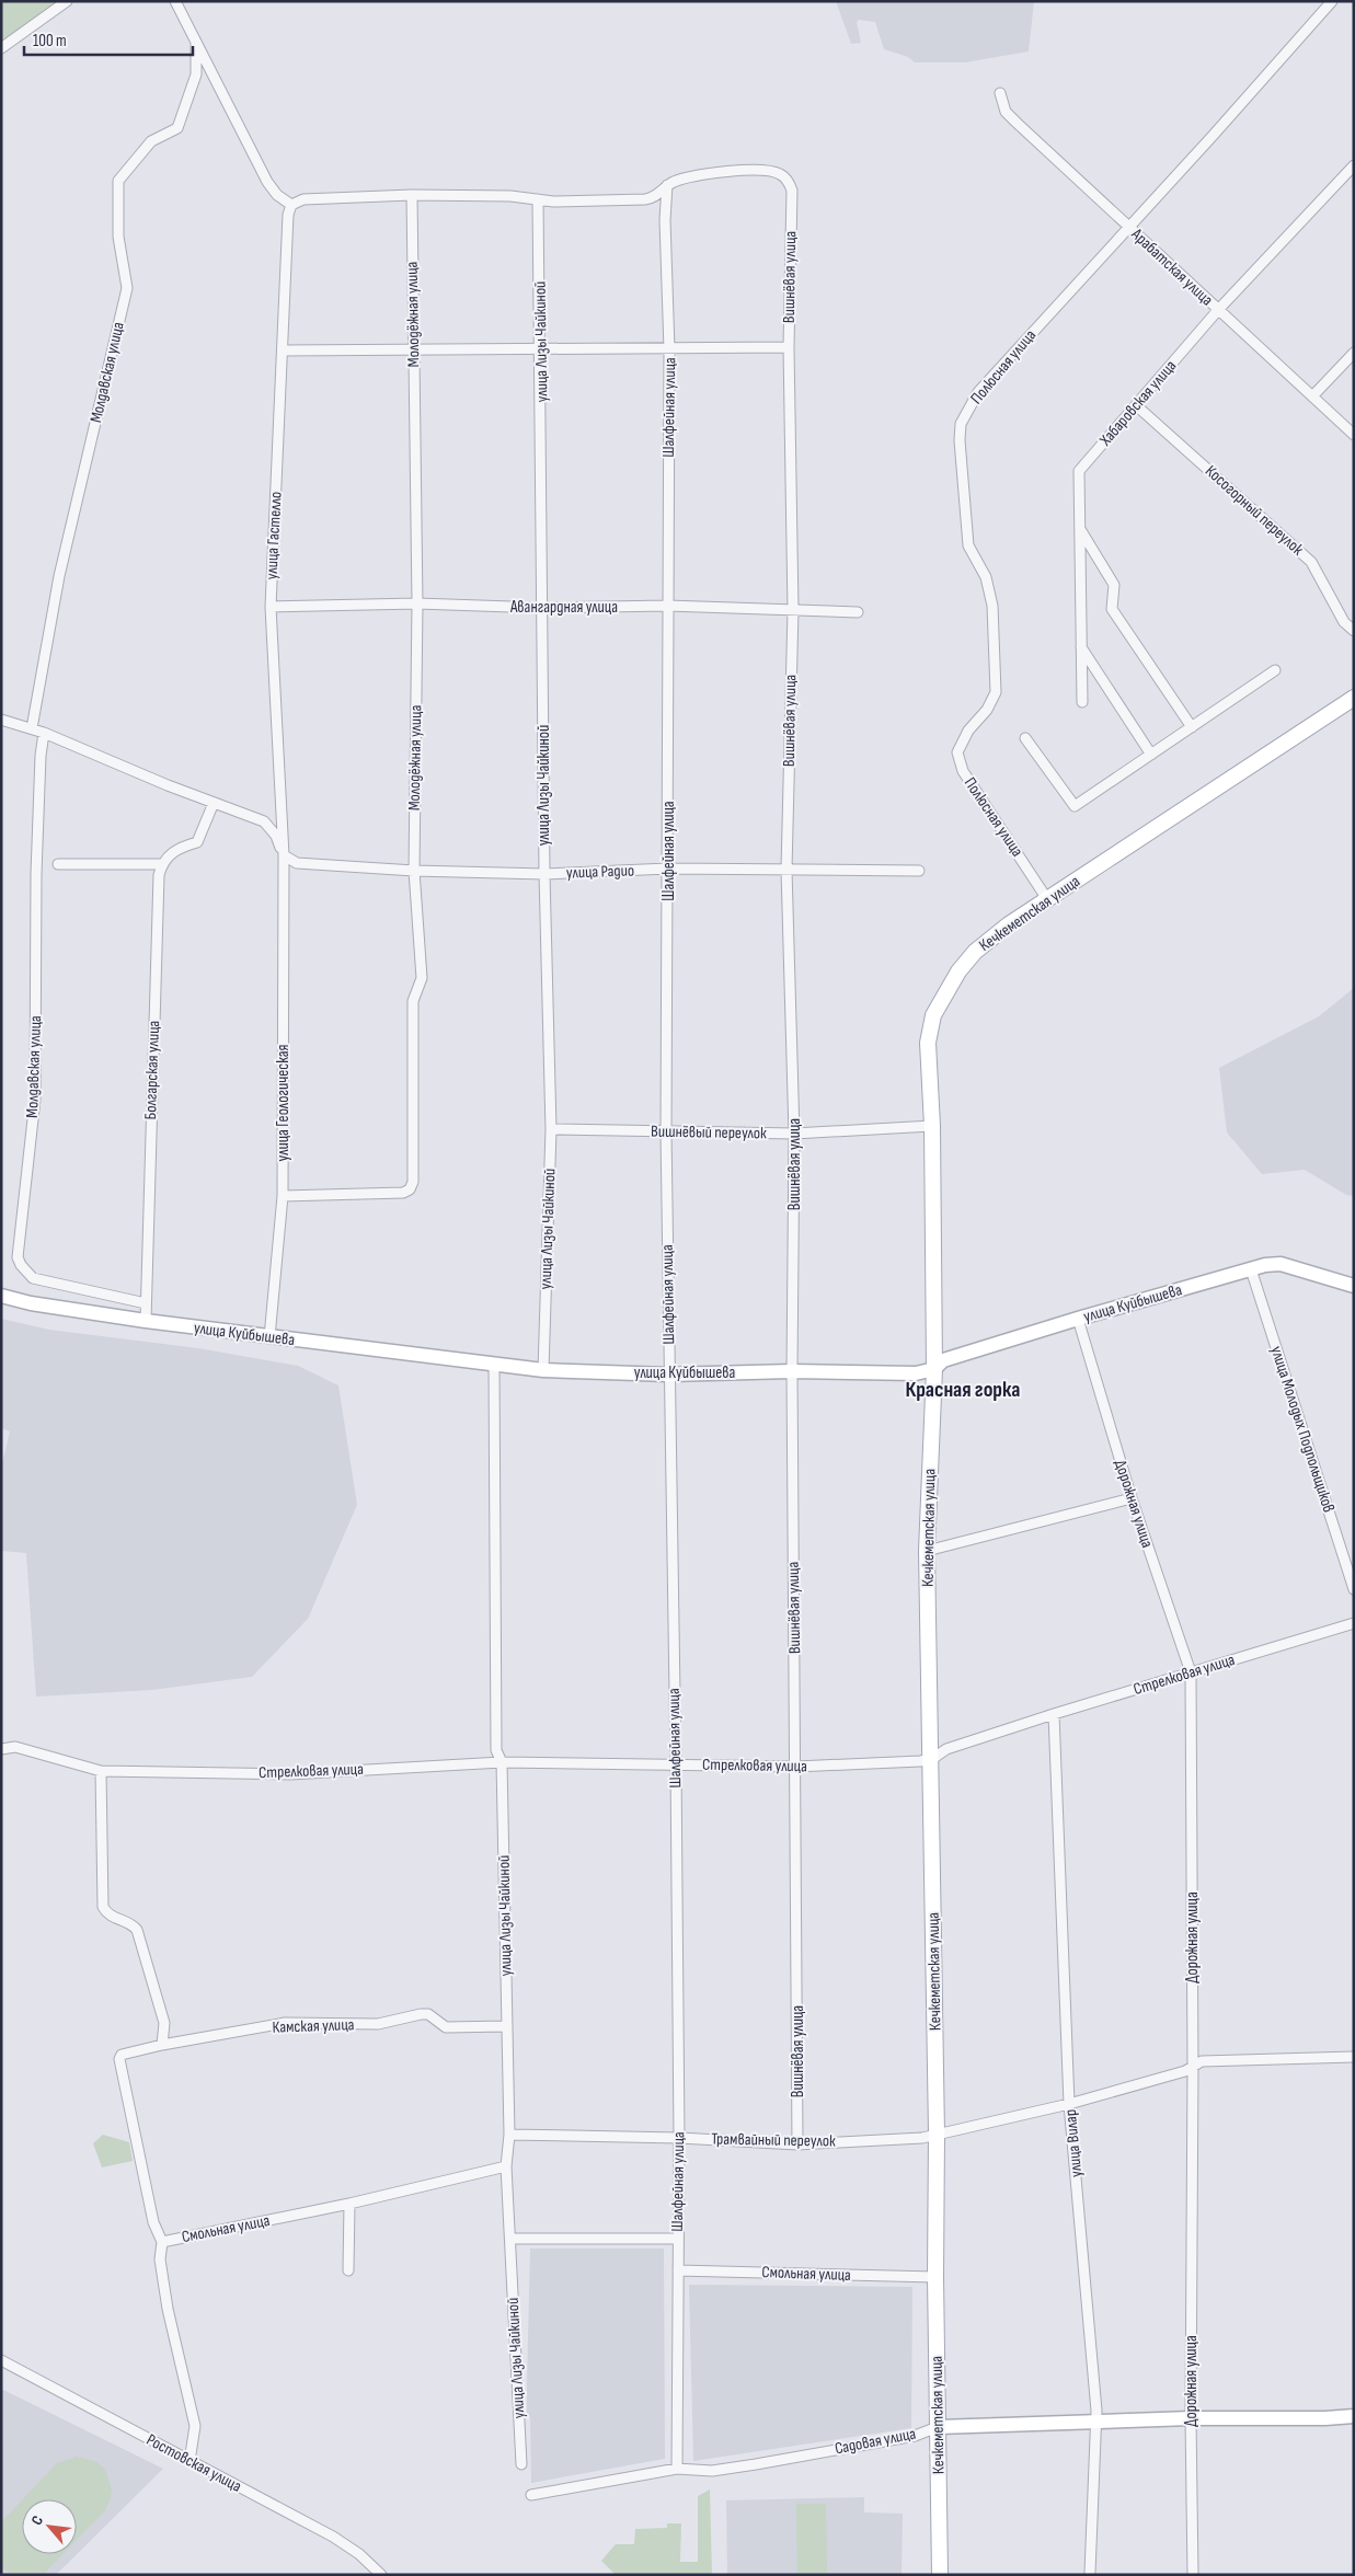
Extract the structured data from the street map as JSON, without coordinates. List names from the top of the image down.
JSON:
{
  "streets": {
    "main road": ["Кечкеметская улица", "улица Куйбышева", "Садовая улица"],
    "street": [
      "Арабатская улица",
      "Вишнёвая улица",
      "Молодёжная улица",
      "улица Лизы Чайкиной",
      "Полюсная улица",
      "Молдавская улица",
      "Хабаровская улица",
      "Шалфейная улица",
      "Косогорный переулок",
      "улица Гастелло",
      "Авангардная улица",
      "улица Радио",
      "Болгарская улица",
      "улица Геологическая",
      "Вишнёвый переулок",
      "улица Молодых Подпольщиков",
      "Дорожная улица",
      "Стрелковая улица",
      "Камская улица",
      "Трамвайный переулок",
      "улица Вилар",
      "Смольная улица",
      "Ростовская улица"
    ]
  },
  "crossings": [
    ["Арабатская улица", "Полюсная улица"],
    ["Арабатская улица", "Хабаровская улица"],
    ["Вишнёвая улица", "Шалфейная улица"],
    ["Вишнёвая улица", "Авангардная улица"],
    ["Вишнёвая улица", "улица Радио"],
    ["Вишнёвая улица", "Вишнёвый переулок"],
    ["Вишнёвая улица", "улица Куйбышева"],
    ["Вишнёвая улица", "Стрелковая улица"],
    ["Вишнёвая улица", "Трамвайный переулок"],
    ["Молодёжная улица", "Авангардная улица"],
    ["Молодёжная улица", "улица Радио"],
    ["Молодёжная улица", "улица Геологическая"],
    ["улица Лизы Чайкиной", "Авангардная улица"],
    ["улица Лизы Чайкиной", "улица Радио"],
    ["улица Лизы Чайкиной", "Вишнёвый переулок"],
    ["улица Лизы Чайкиной", "улица Куйбышева"],
    ["улица Лизы Чайкиной", "Стрелковая улица"],
    ["улица Лизы Чайкиной", "Камская улица"],
    ["улица Лизы Чайкиной", "Трамвайный переулок"],
    ["улица Лизы Чайкиной", "Смольная улица"],
    ["Полюсная улица", "Кечкеметская улица"],
    ["Молдавская улица", "Болгарская улица"],
    ["Хабаровская улица", "Косогорный переулок"],
    ["Шалфейная улица", "Авангардная улица"],
    ["Шалфейная улица", "улица Радио"],
    ["Шалфейная улица", "Вишнёвый переулок"],
    ["Шалфейная улица", "улица Куйбышева"],
    ["Шалфейная улица", "Стрелковая улица"],
    ["Шалфейная улица", "Трамвайный переулок"],
    ["Шалфейная улица", "Смольная улица"],
    ["Шалфейная улица", "Садовая улица"],
    ["улица Гастелло", "Авангардная улица"],
    ["улица Гастелло", "улица Радио"],
    ["улица Гастелло", "улица Геологическая"],
    ["Кечкеметская улица", "Вишнёвый переулок"],
    ["Кечкеметская улица", "улица Куйбышева"],
    ["Кечкеметская улица", "Стрелковая улица"],
    ["Кечкеметская улица", "Трамвайный переулок"],
    ["Кечкеметская улица", "Смольная улица"],
    ["Кечкеметская улица", "Садовая улица"],
    ["Болгарская улица", "улица Куйбышева"],
    ["улица Геологическая", "улица Куйбышева"],
    ["улица Куйбышева", "улица Молодых Подпольщиков"],
    ["улица Куйбышева", "Дорожная улица"],
    ["Дорожная улица", "Стрелковая улица"],
    ["Дорожная улица", "Трамвайный переулок"],
    ["Дорожная улица", "Садовая улица"],
    ["Стрелковая улица", "улица Вилар"],
    ["Камская улица", "Смольная улица"],
    ["Трамвайный переулок", "улица Вилар"],
    ["улица Вилар", "Садовая улица"],
    ["Смольная улица", "Ростовская улица"]
  ],
  "districts": ["Красная горка"],
  "scale_bar": "100 m",
  "north": "top left"
}
